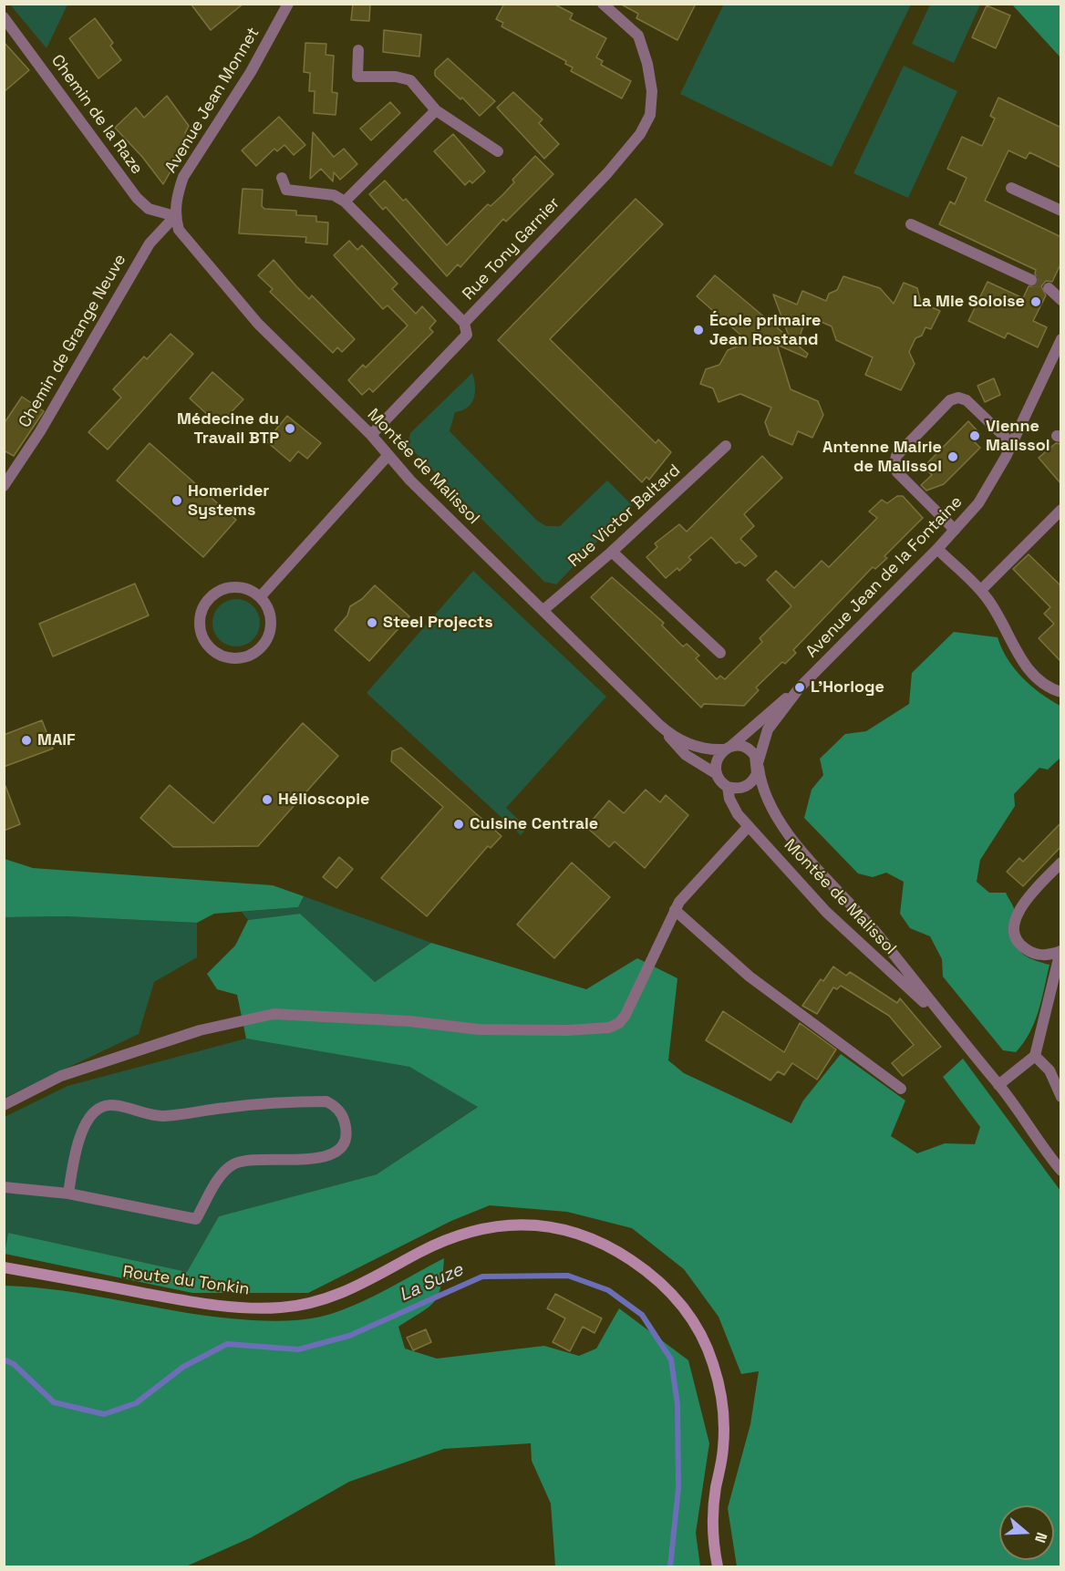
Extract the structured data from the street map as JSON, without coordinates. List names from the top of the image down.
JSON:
{
  "streets": {
    "street": [
      "Avenue Jean Monnet",
      "Chemin de la Raze",
      "Rue Tony Garnier",
      "Chemin de Grange Neuve",
      "Montée de Malissol",
      "Rue Victor Baltard",
      "Avenue Jean de la Fontaine",
      "Route du Tonkin"
    ]
  },
  "crossings": [
    ["Avenue Jean Monnet", "Chemin de la Raze"],
    ["Avenue Jean Monnet", "Chemin de Grange Neuve"],
    ["Avenue Jean Monnet", "Montée de Malissol"],
    ["Chemin de la Raze", "Chemin de Grange Neuve"],
    ["Chemin de la Raze", "Montée de Malissol"],
    ["Rue Tony Garnier", "Montée de Malissol"],
    ["Chemin de Grange Neuve", "Montée de Malissol"],
    ["Montée de Malissol", "Rue Victor Baltard"],
    ["Montée de Malissol", "Avenue Jean de la Fontaine"]
  ],
  "water": ["La Suze"],
  "places": [
    "La Mie Soloise",
    "École primaire Jean Rostand",
    "Médecine du Travail BTP",
    "Vienne Malissol",
    "Antenne Mairie de Malissol",
    "Homerider Systems",
    "Steel Projects",
    "L'Horloge",
    "MAIF",
    "Hélioscopie",
    "Cuisine Centrale"
  ],
  "north": "right"
}
